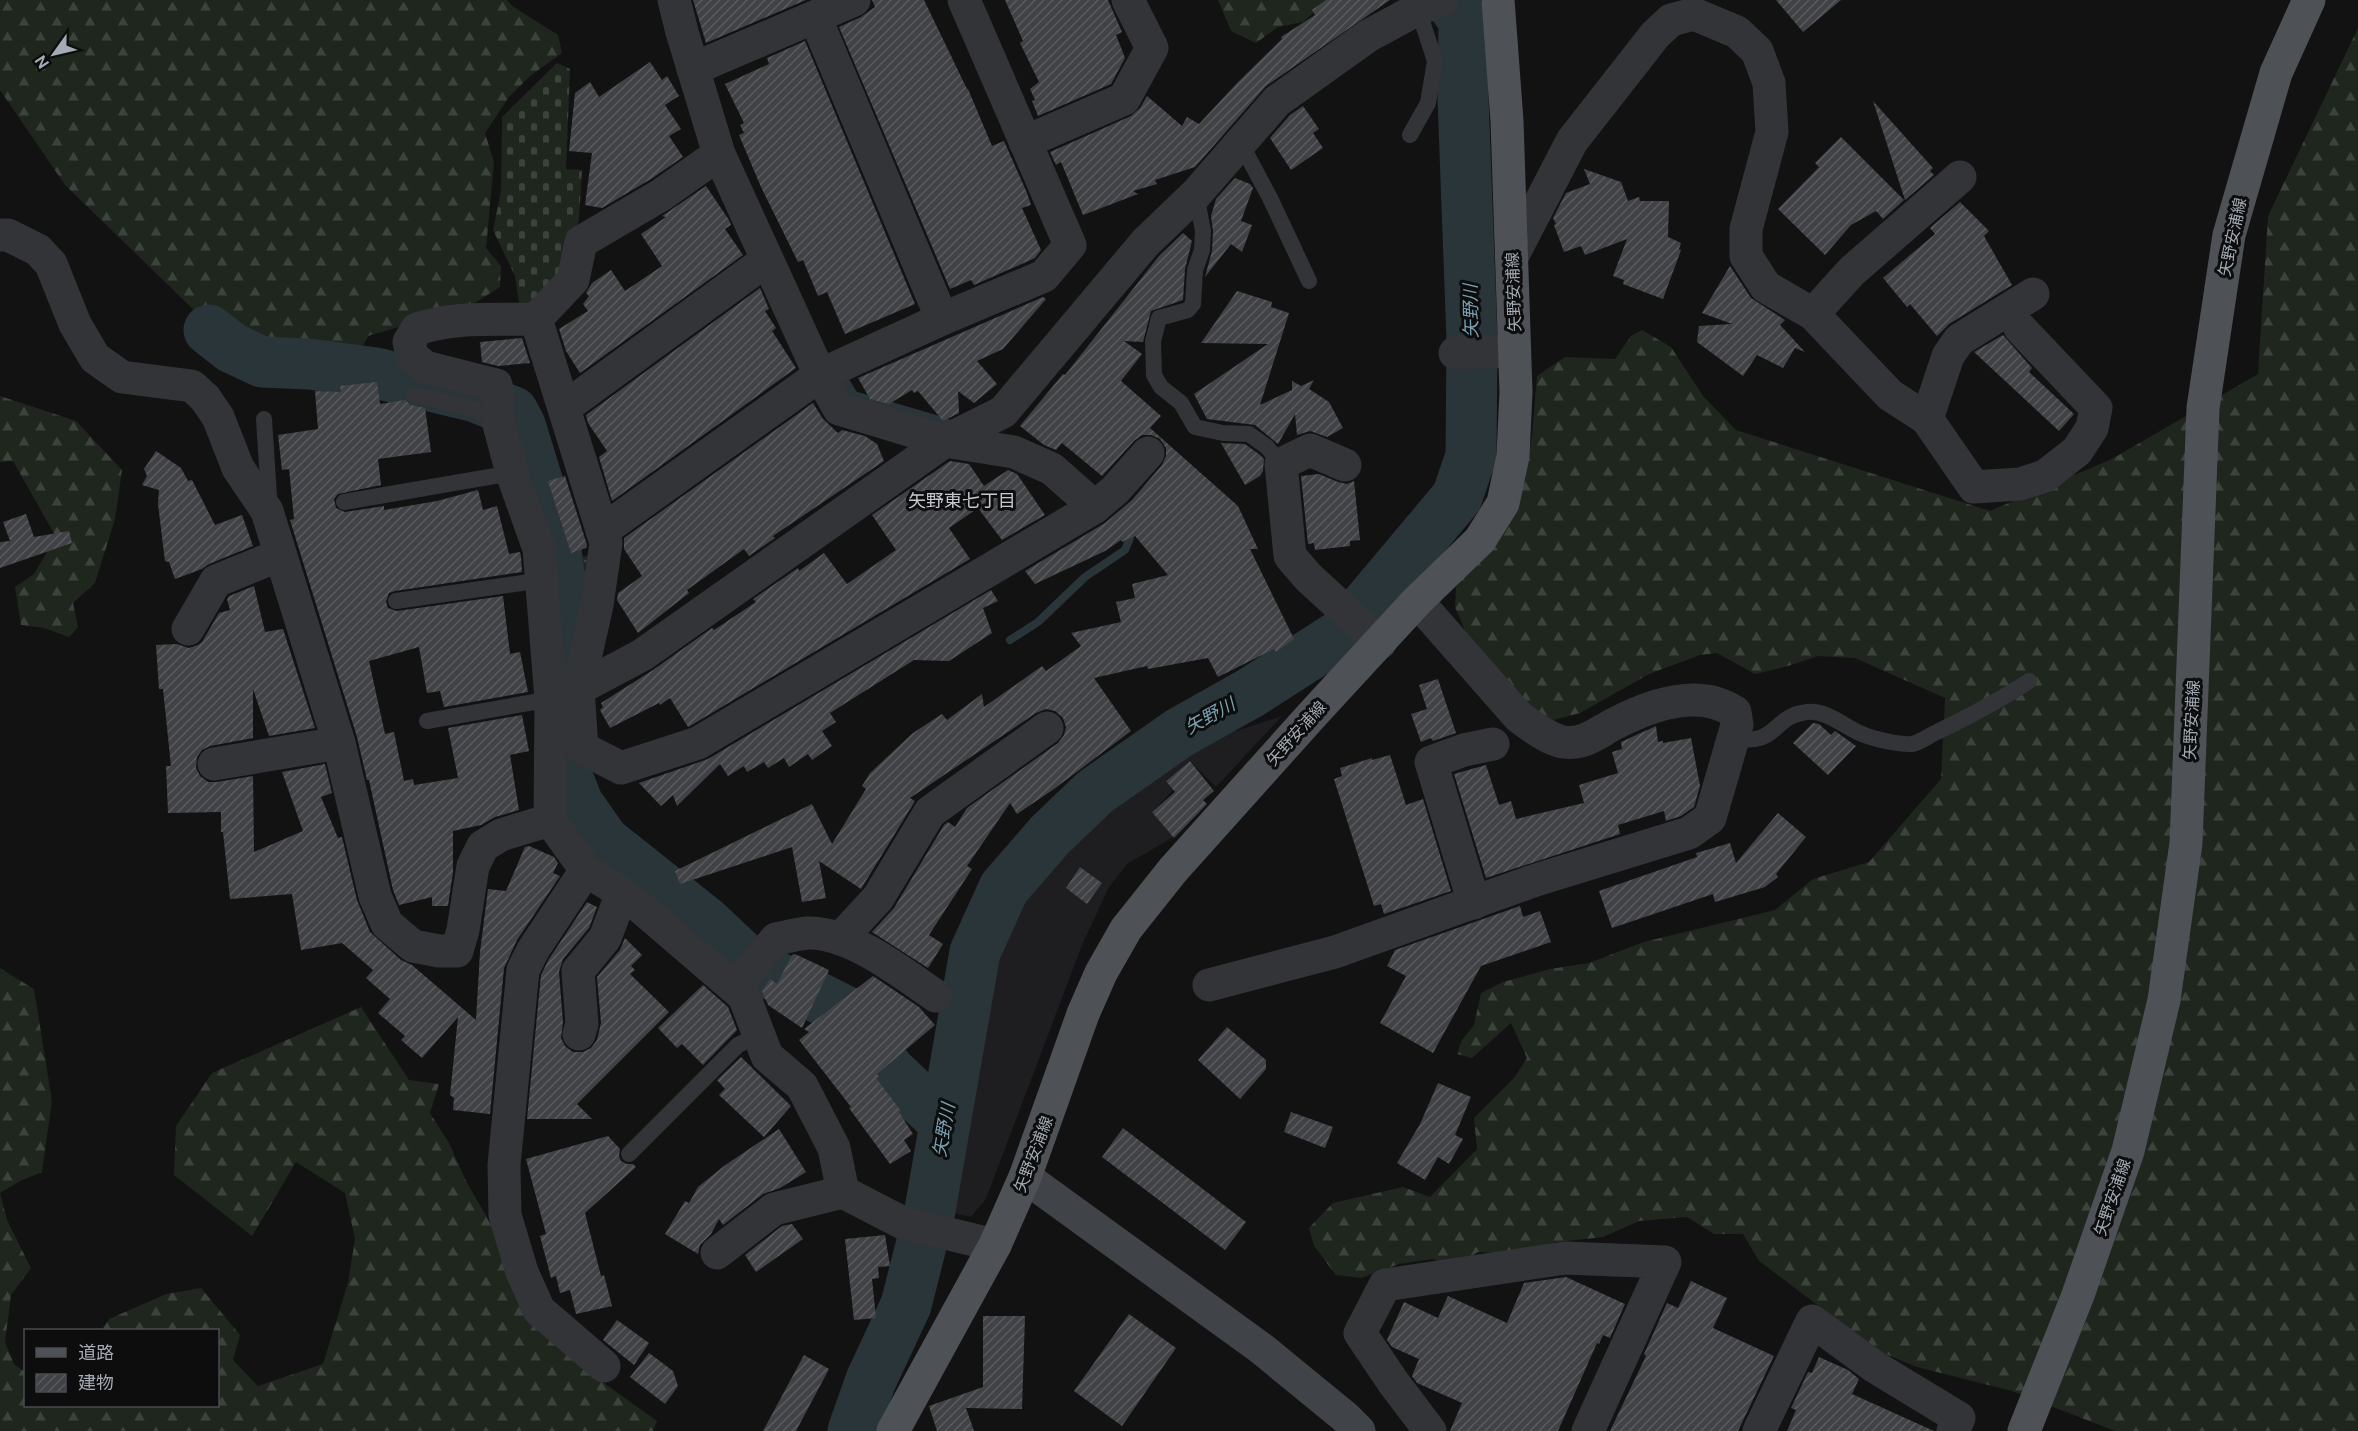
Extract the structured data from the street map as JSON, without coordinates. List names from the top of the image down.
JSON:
{
  "streets": {
    "main road": ["矢野安浦線"]
  },
  "districts": ["矢野東七丁目"],
  "water": ["矢野川"],
  "legend": ["道路", "建物"],
  "north": "bottom left"
}
